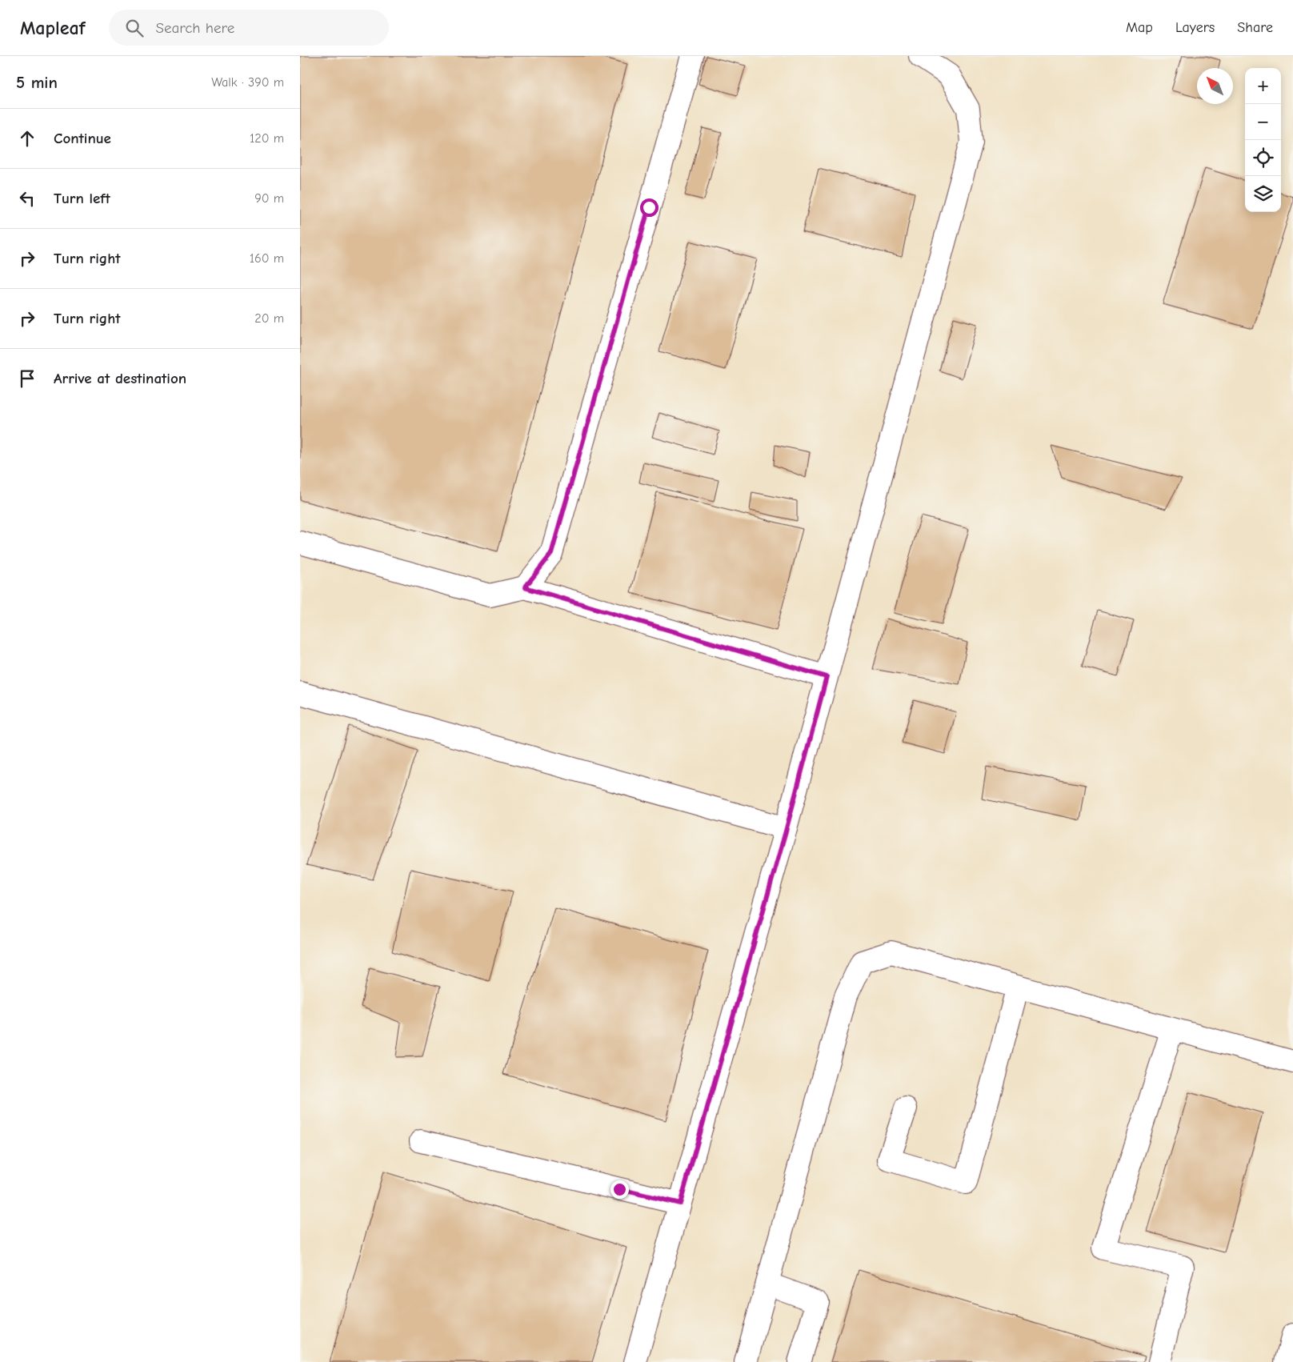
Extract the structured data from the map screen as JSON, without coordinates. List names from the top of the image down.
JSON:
{
  "north": "top left",
  "page": {
    "header": "Mapleaf",
    "search": "Search here",
    "nav": ["Map", "Layers", "Share"],
    "heading": ["5 min", "Walk · 390 m"],
    "map_buttons": ["+", "−"],
    "list": [
      ["Continue", "120 m"],
      ["Turn left", "90 m"],
      ["Turn right", "160 m"],
      ["Turn right", "20 m"],
      "Arrive at destination"
    ]
  }
}
